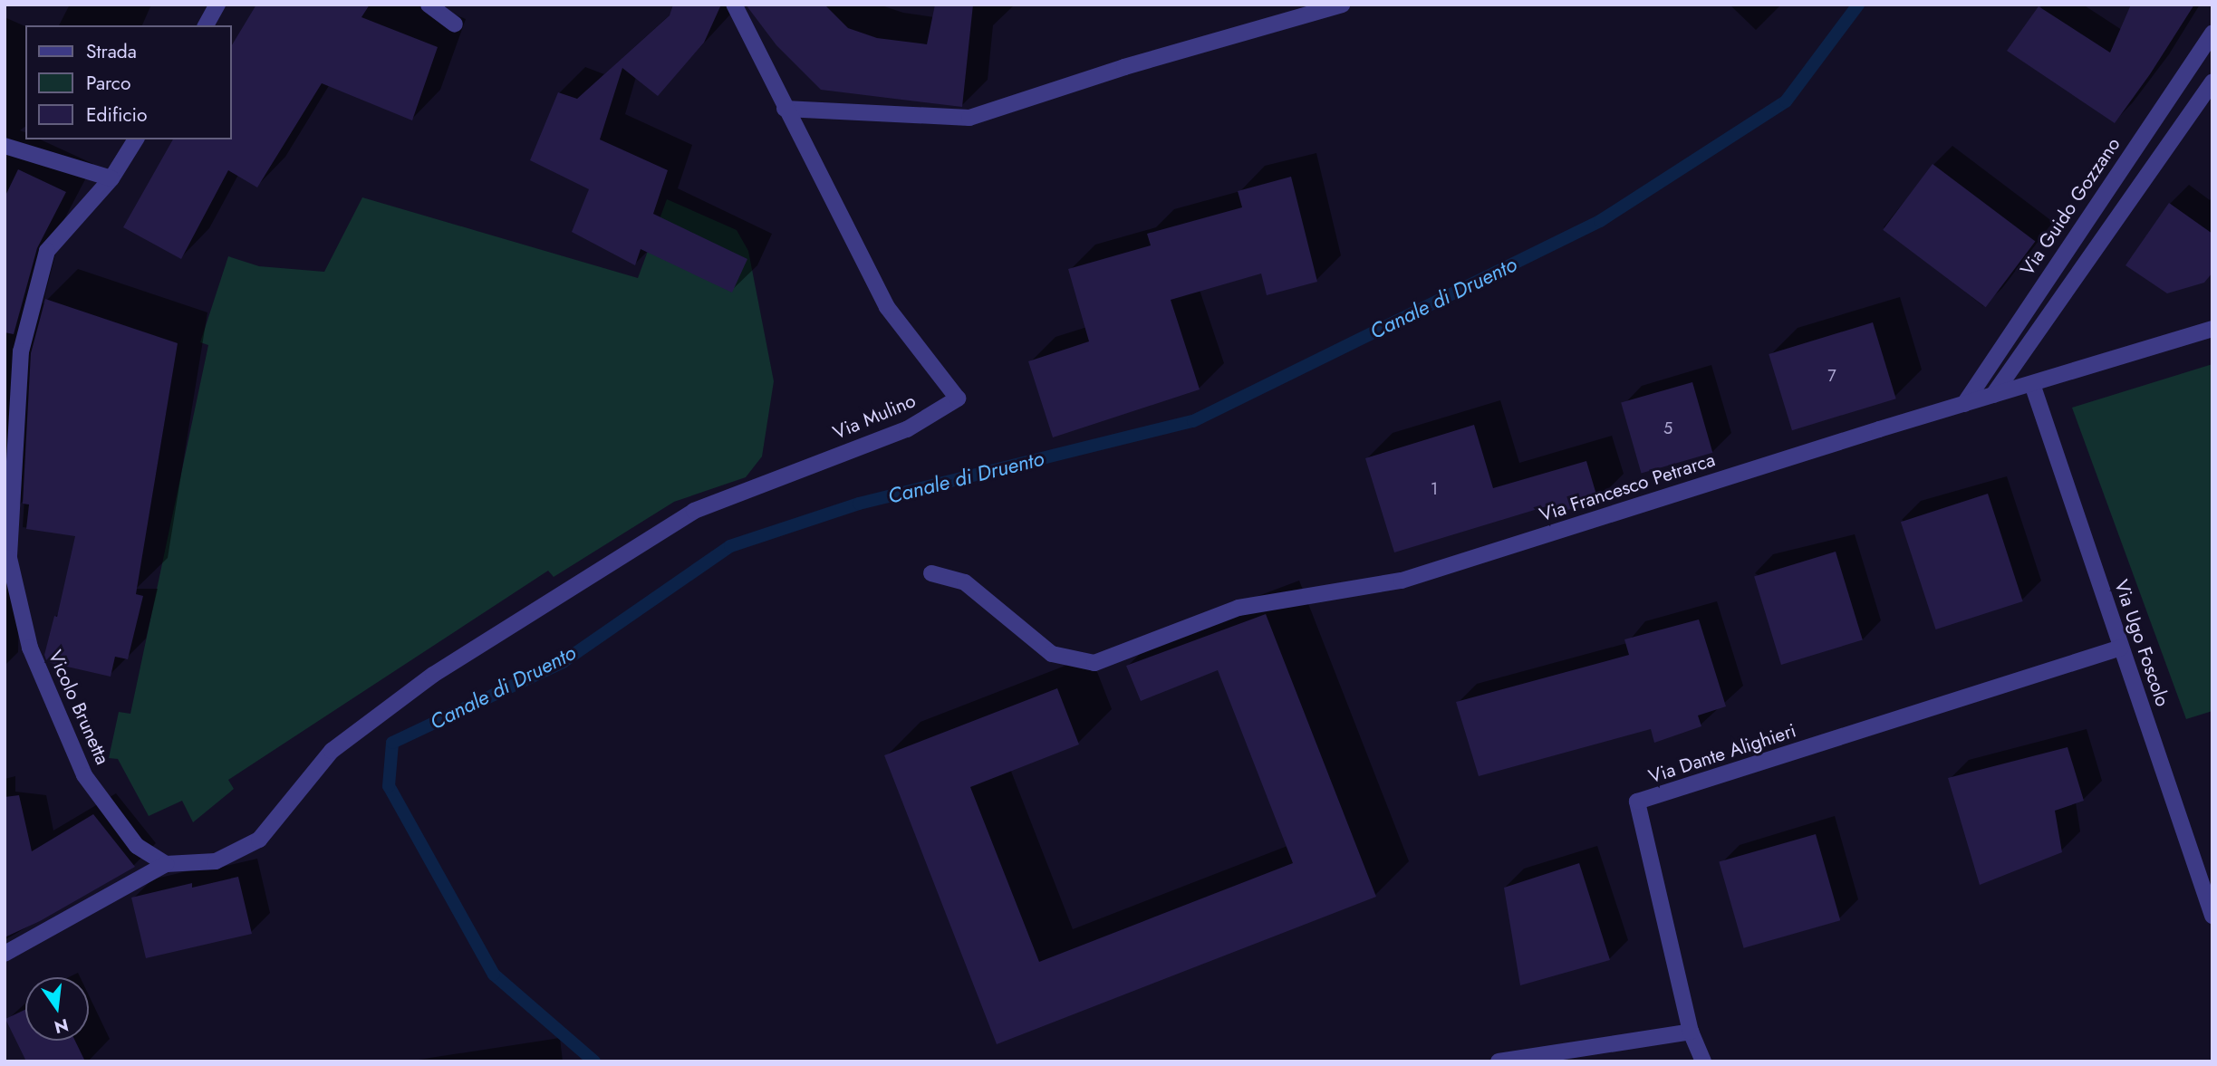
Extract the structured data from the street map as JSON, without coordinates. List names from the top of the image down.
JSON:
{
  "streets": {
    "street": [
      "Via Guido Gozzano",
      "Via Mulino",
      "Via Francesco Petrarca",
      "Via Ugo Foscolo",
      "Vicolo Brunetta",
      "Via Dante Alighieri"
    ]
  },
  "crossings": [
    ["Via Guido Gozzano", "Via Francesco Petrarca"],
    ["Via Mulino", "Vicolo Brunetta"],
    ["Via Francesco Petrarca", "Via Ugo Foscolo"],
    ["Via Ugo Foscolo", "Via Dante Alighieri"]
  ],
  "water": ["Canale di Druento"],
  "house_numbers": ["7", "5", "1"],
  "legend": ["Strada", "Parco", "Edificio"],
  "north": "bottom"
}
